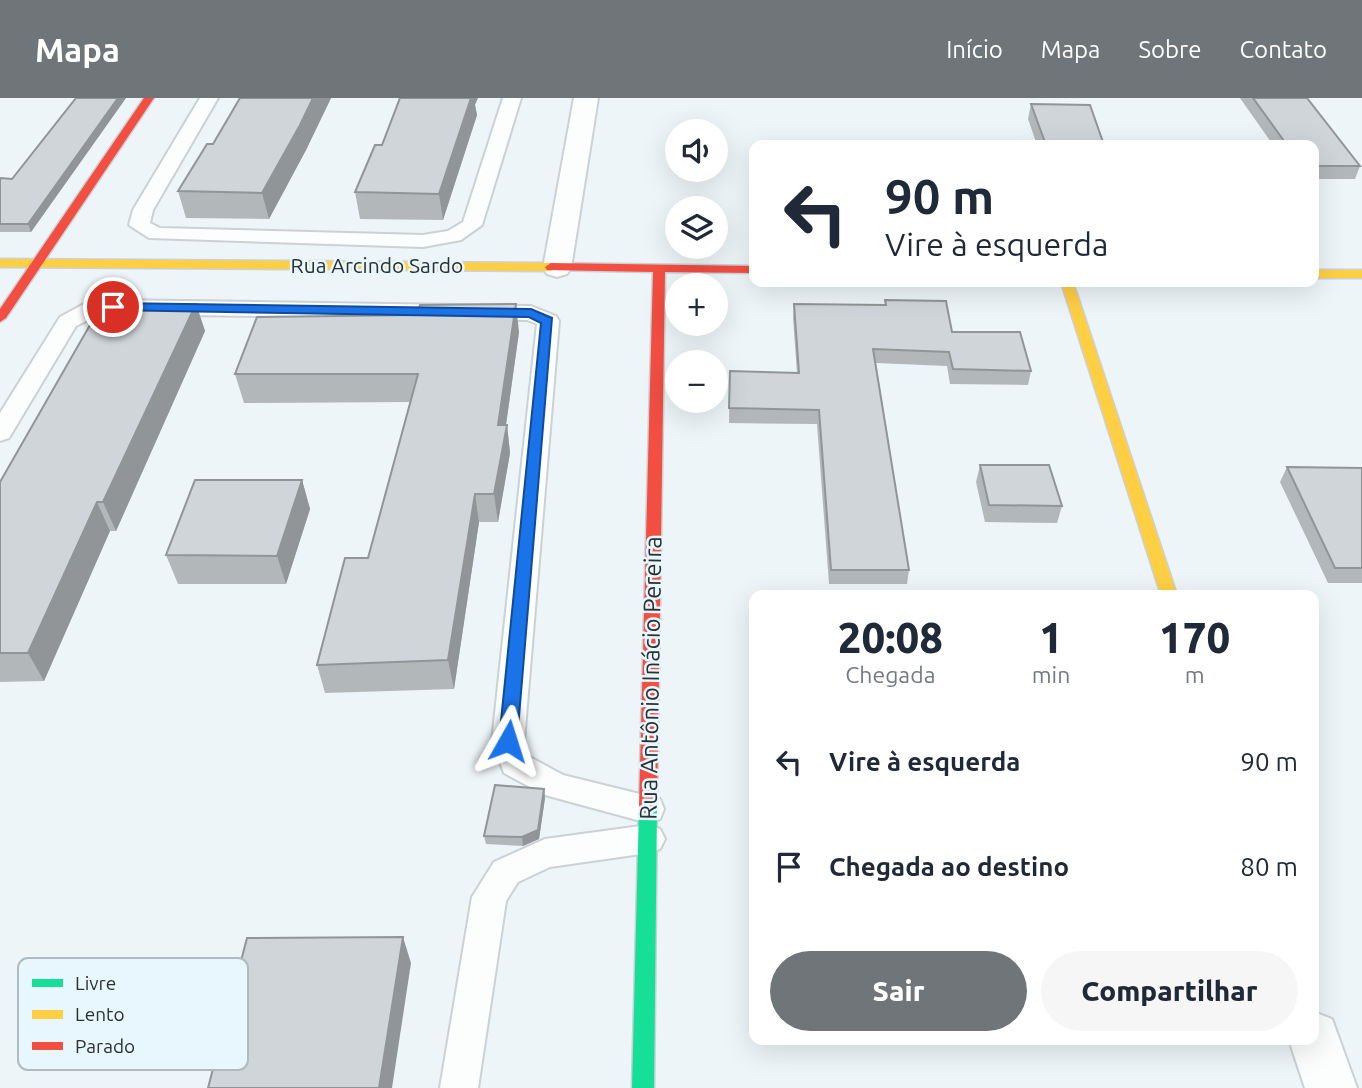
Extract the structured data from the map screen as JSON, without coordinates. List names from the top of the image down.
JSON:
{
  "streets": {
    "street": ["Rua Arcindo Sardo", "Rua Antônio Inácio Pereira"]
  },
  "crossings": [
    ["Rua Arcindo Sardo", "Rua Antônio Inácio Pereira"]
  ],
  "legend": ["Livre", "Lento", "Parado"],
  "page": {
    "header": "Mapa",
    "nav": [
      "Início",
      "Mapa",
      "Sobre",
      "Contato"
    ],
    "map_buttons": ["+", "−"],
    "turn": ["90 m", "Vire à esquerda"],
    "eta": [
      "20:08",
      "Chegada",
      "1",
      "min",
      "170",
      "m"
    ],
    "list": [
      {
        "name": "Vire à esquerda",
        "value": "90 m"
      },
      {
        "name": "Chegada ao destino",
        "value": "80 m"
      }
    ],
    "buttons": ["Sair", "Compartilhar"]
  }
}
